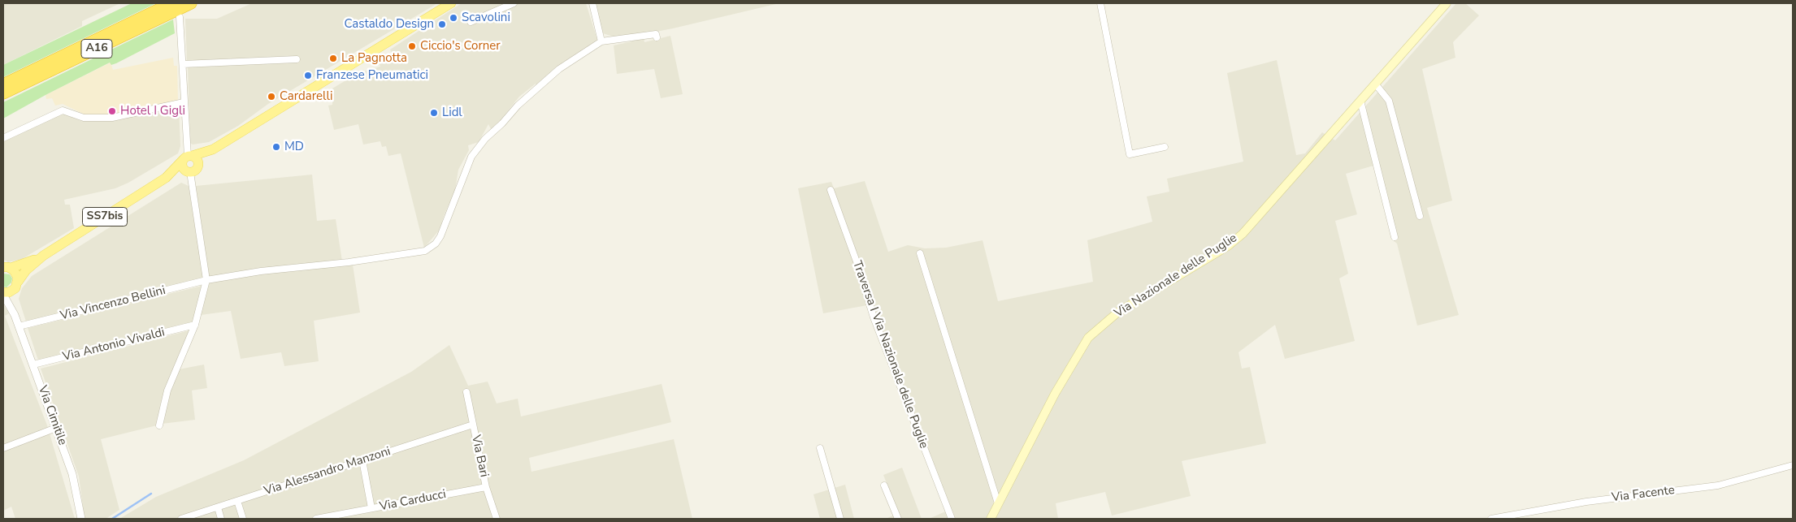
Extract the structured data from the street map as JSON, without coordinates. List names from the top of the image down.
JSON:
{
  "streets": {
    "highway": ["A16"],
    "main road": ["SS7bis", "Via Nazionale delle Puglie"],
    "street": [
      "Via Vincenzo Bellini",
      "Via Antonio Vivaldi",
      "Traversa I Via Nazionale delle Puglie",
      "Via Cimitile",
      "Via Bari",
      "Via Alessandro Manzoni",
      "Via Facente",
      "Via Carducci"
    ]
  },
  "crossings": [
    ["SS7bis", "Via Cimitile"],
    ["Via Vincenzo Bellini", "Via Cimitile"],
    ["Via Antonio Vivaldi", "Via Cimitile"],
    ["Via Bari", "Via Alessandro Manzoni"],
    ["Via Bari", "Via Carducci"]
  ],
  "places": [
    "Scavolini",
    "Castaldo Design",
    "Ciccio's Corner",
    "La Pagnotta",
    "Franzese Pneumatici",
    "Cardarelli",
    "Hotel I Gigli",
    "Lidl",
    "MD"
  ]
}
